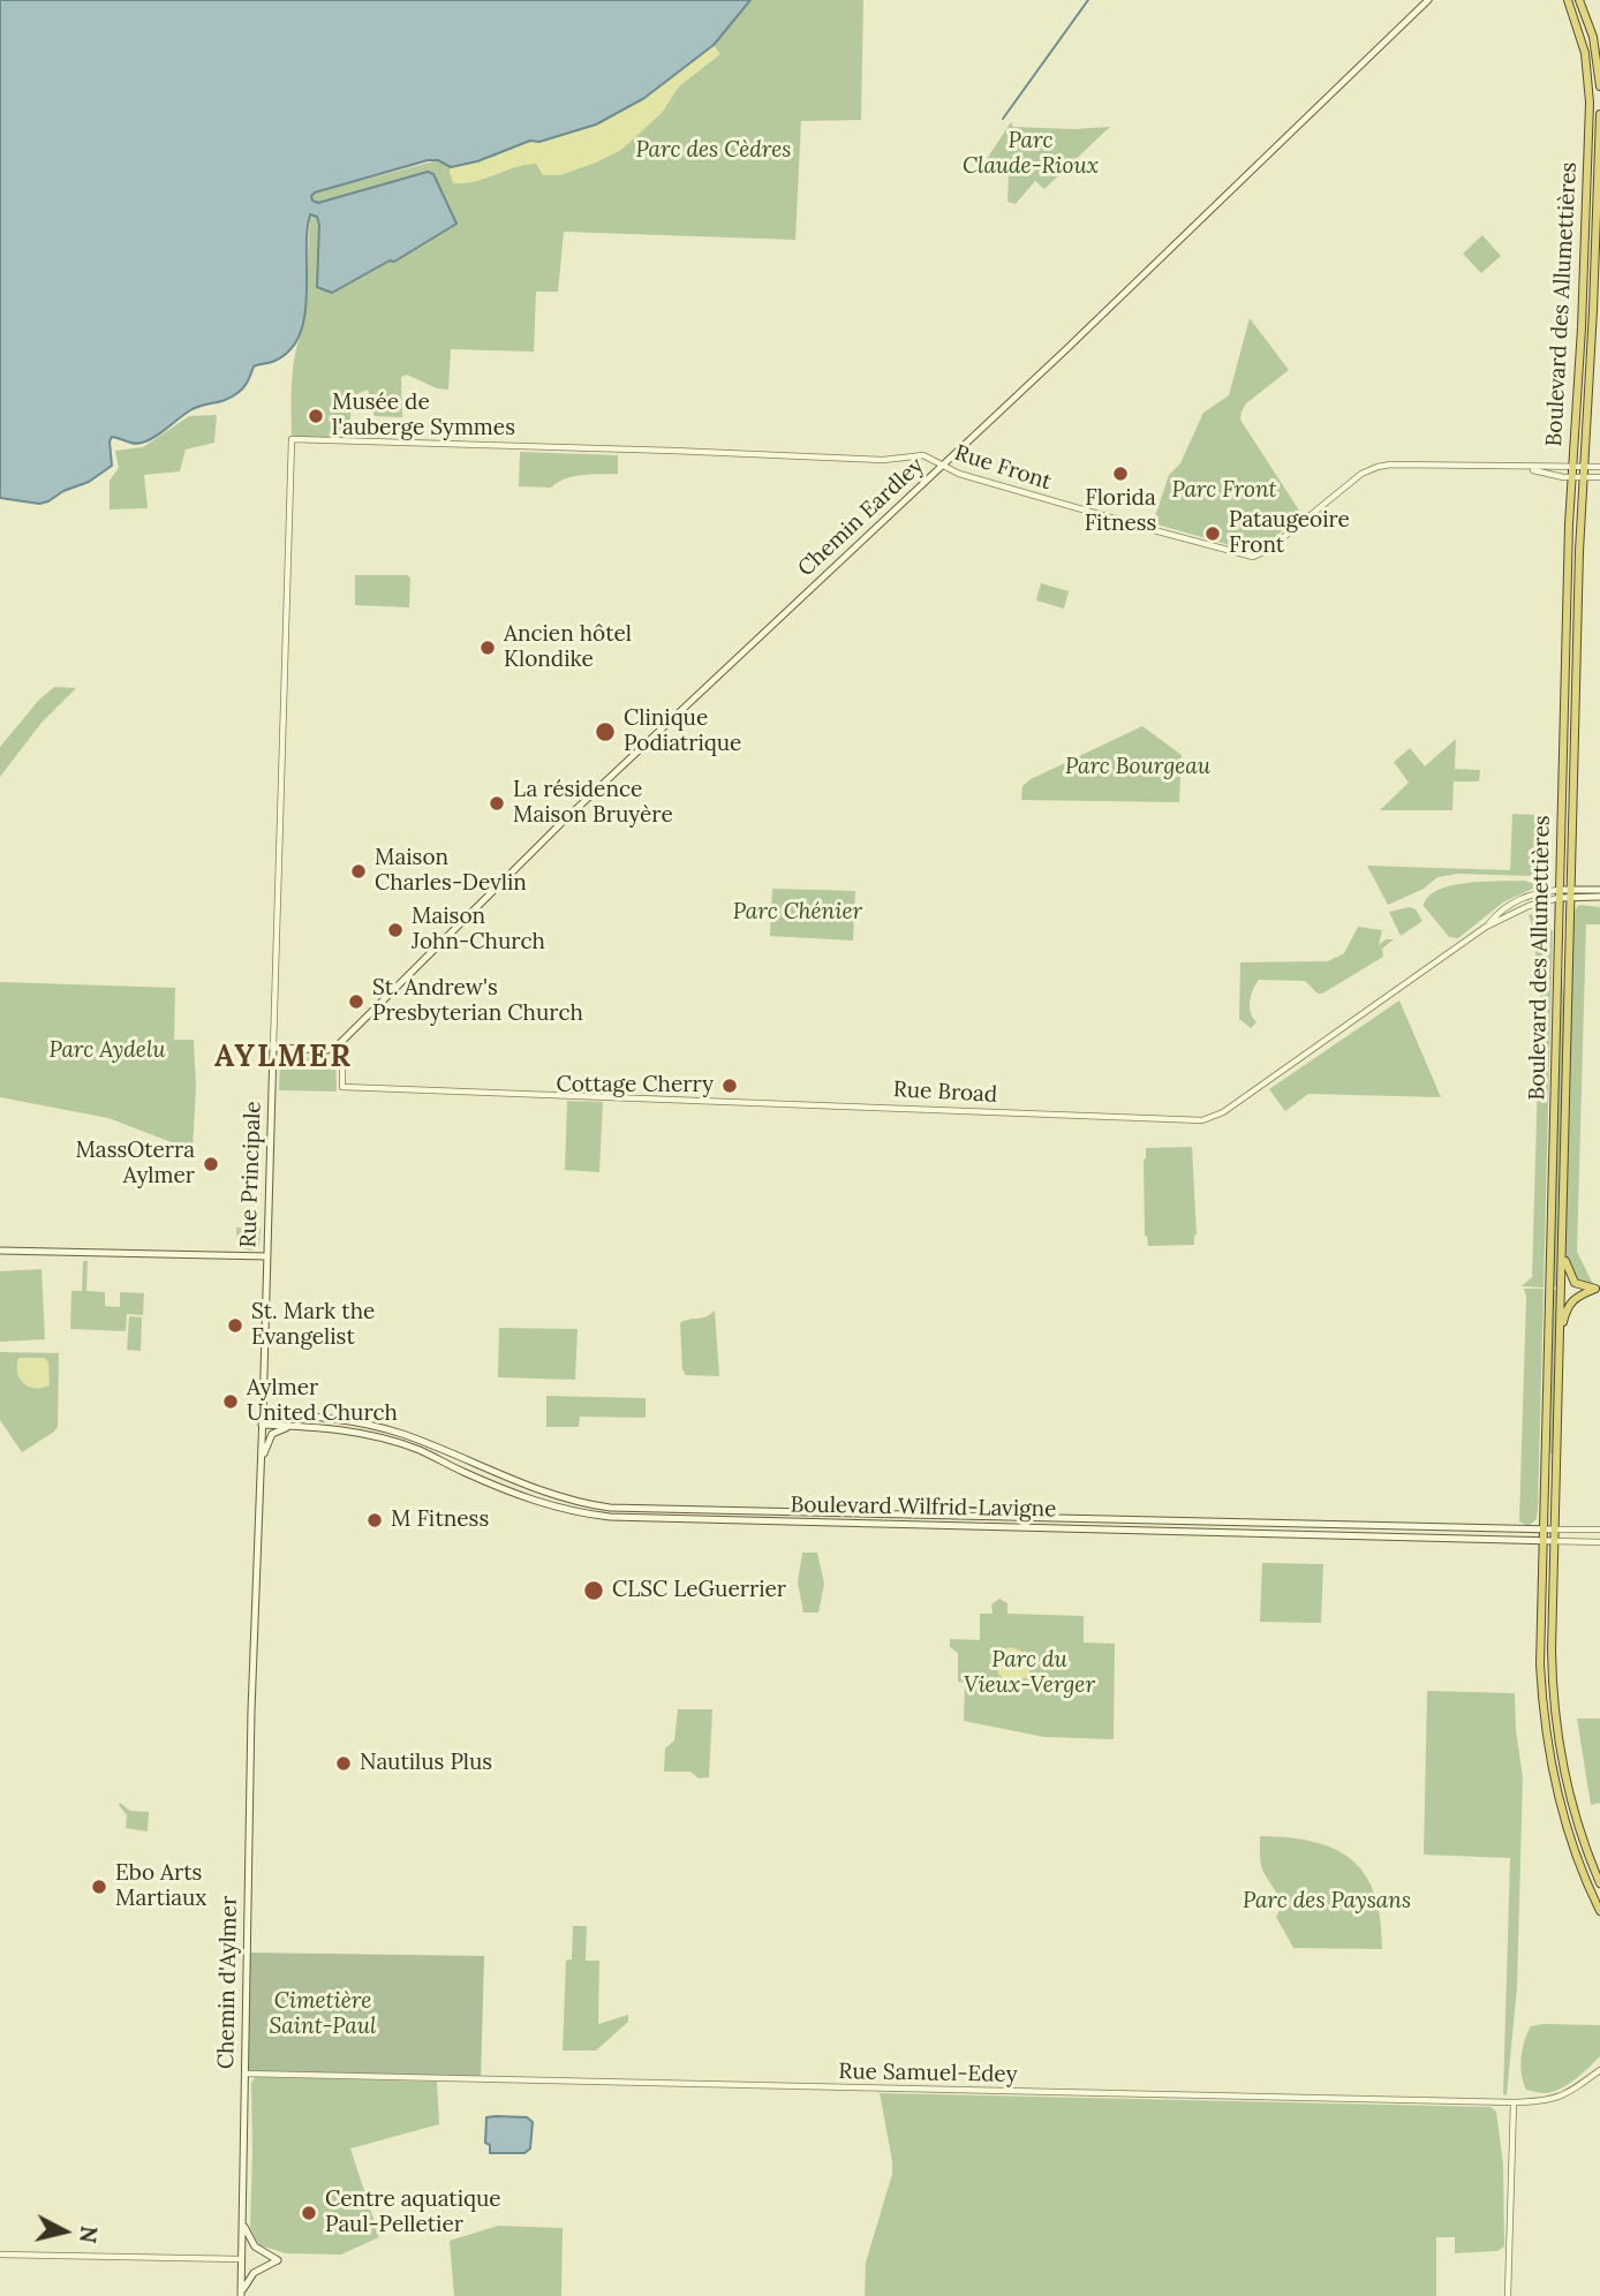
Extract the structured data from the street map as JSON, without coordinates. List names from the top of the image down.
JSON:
{
  "streets": {
    "highway": ["Boulevard des Allumettières"],
    "main road": [
      "Chemin Eardley",
      "Rue Principale",
      "Boulevard Wilfrid-Lavigne",
      "Chemin d'Aylmer"
    ],
    "street": ["Rue Front", "Rue Broad", "Rue Samuel-Edey"]
  },
  "crossings": [
    ["Boulevard des Allumettières", "Rue Front"],
    ["Boulevard des Allumettières", "Rue Broad"],
    ["Boulevard des Allumettières", "Boulevard Wilfrid-Lavigne"],
    ["Rue Front", "Chemin Eardley"],
    ["Rue Front", "Rue Principale"],
    ["Chemin Eardley", "Rue Broad"],
    ["Rue Principale", "Boulevard Wilfrid-Lavigne"],
    ["Rue Principale", "Chemin d'Aylmer"],
    ["Chemin d'Aylmer", "Rue Samuel-Edey"]
  ],
  "districts": ["AYLMER"],
  "parks": [
    "Parc Claude-Rioux",
    "Parc des Cèdres",
    "Parc Front",
    "Parc Bourgeau",
    "Parc Chénier",
    "Parc Aydelu",
    "Parc du Vieux-Verger",
    "Parc des Paysans",
    "Cimetière Saint-Paul"
  ],
  "places": [
    "Musée de l'auberge Symmes",
    "Florida Fitness",
    "Pataugeoire Front",
    "Ancien hôtel Klondike",
    "Clinique Podiatrique",
    "La résidence Maison Bruyère",
    "Maison Charles-Devlin",
    "Maison John-Church",
    "St. Andrew's Presbyterian Church",
    "Cottage Cherry",
    "MassOterra Aylmer",
    "St. Mark the Evangelist",
    "Aylmer United Church",
    "M Fitness",
    "CLSC LeGuerrier",
    "Nautilus Plus",
    "Ebo Arts Martiaux",
    "Centre aquatique Paul-Pelletier"
  ],
  "north": "right"
}
